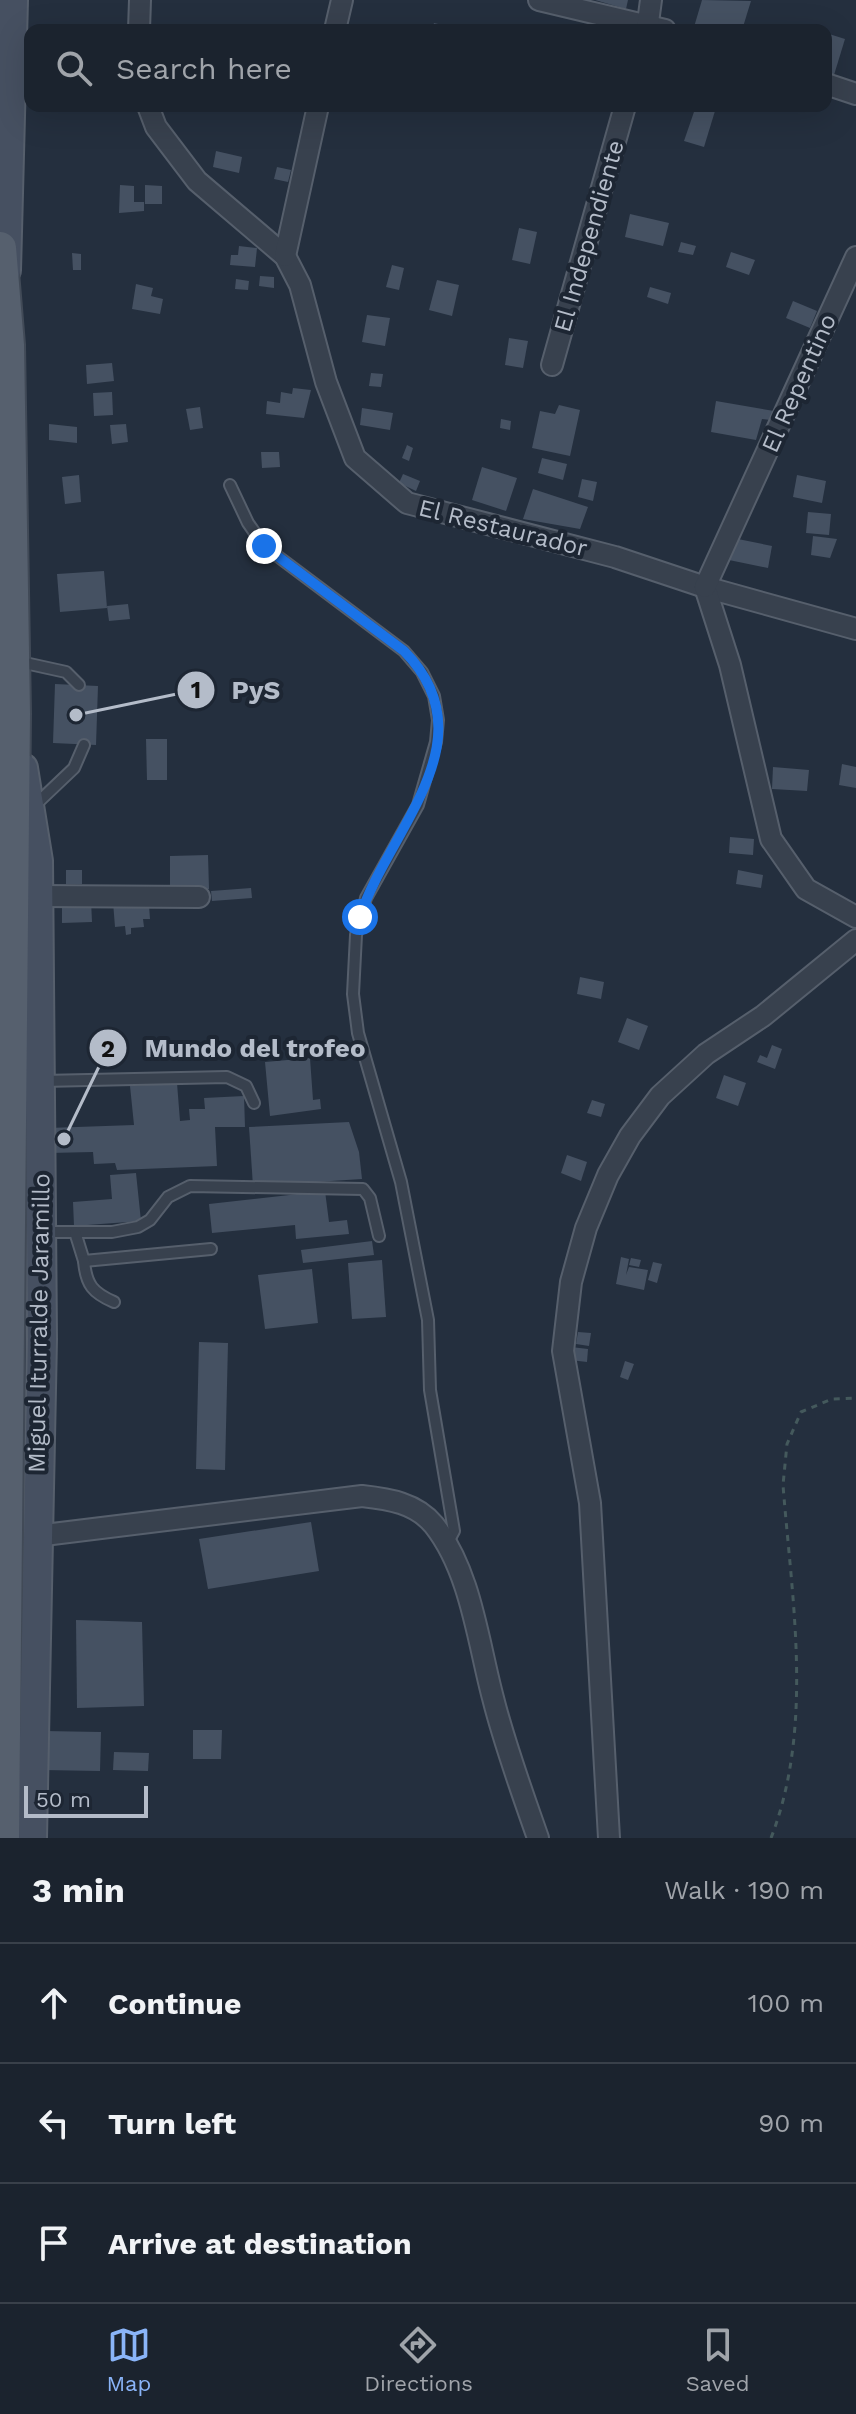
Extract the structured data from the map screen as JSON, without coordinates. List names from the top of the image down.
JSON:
{
  "streets": {
    "main road": ["Miguel Iturralde Jaramillo"],
    "street": ["El Independiente", "El Repentino", "El Restaurador"]
  },
  "crossings": [
    ["El Repentino", "El Restaurador"]
  ],
  "places": ["PyS", "Mundo del trofeo"],
  "scale_bar": "50 m",
  "page": {
    "search": "Search here",
    "scale": "50 m",
    "heading": ["3 min", "Walk · 190 m"],
    "list": [
      ["Continue", "100 m"],
      ["Turn left", "90 m"],
      "Arrive at destination"
    ],
    "nav": ["Map", "Directions", "Saved"]
  }
}
